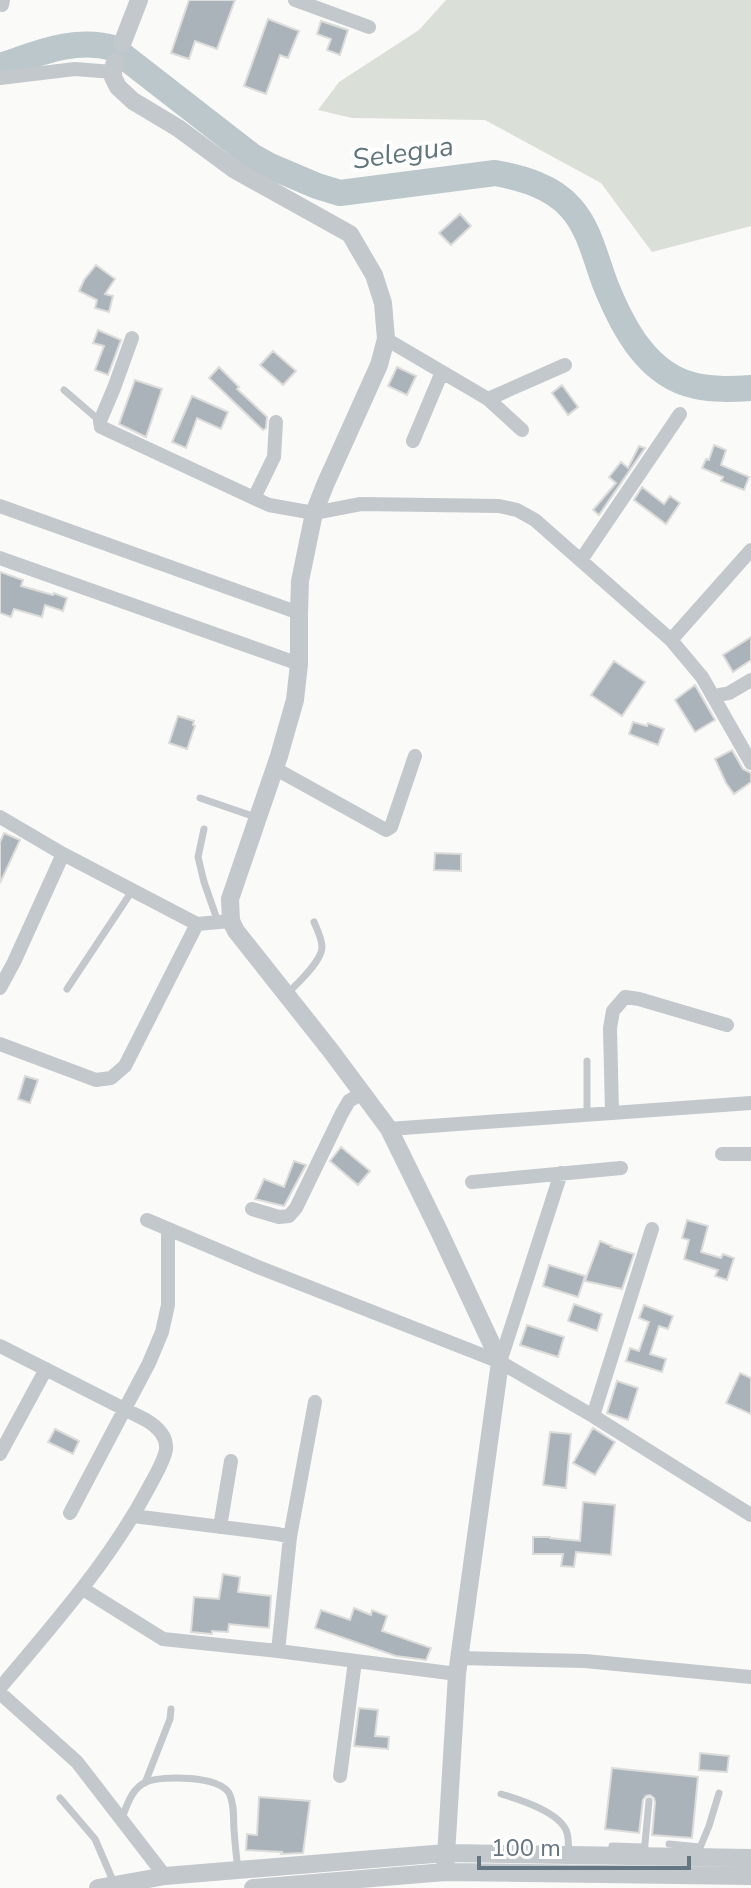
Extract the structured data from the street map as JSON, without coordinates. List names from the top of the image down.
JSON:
{
  "water": ["Selegua"],
  "scale_bar": "100 m"
}
